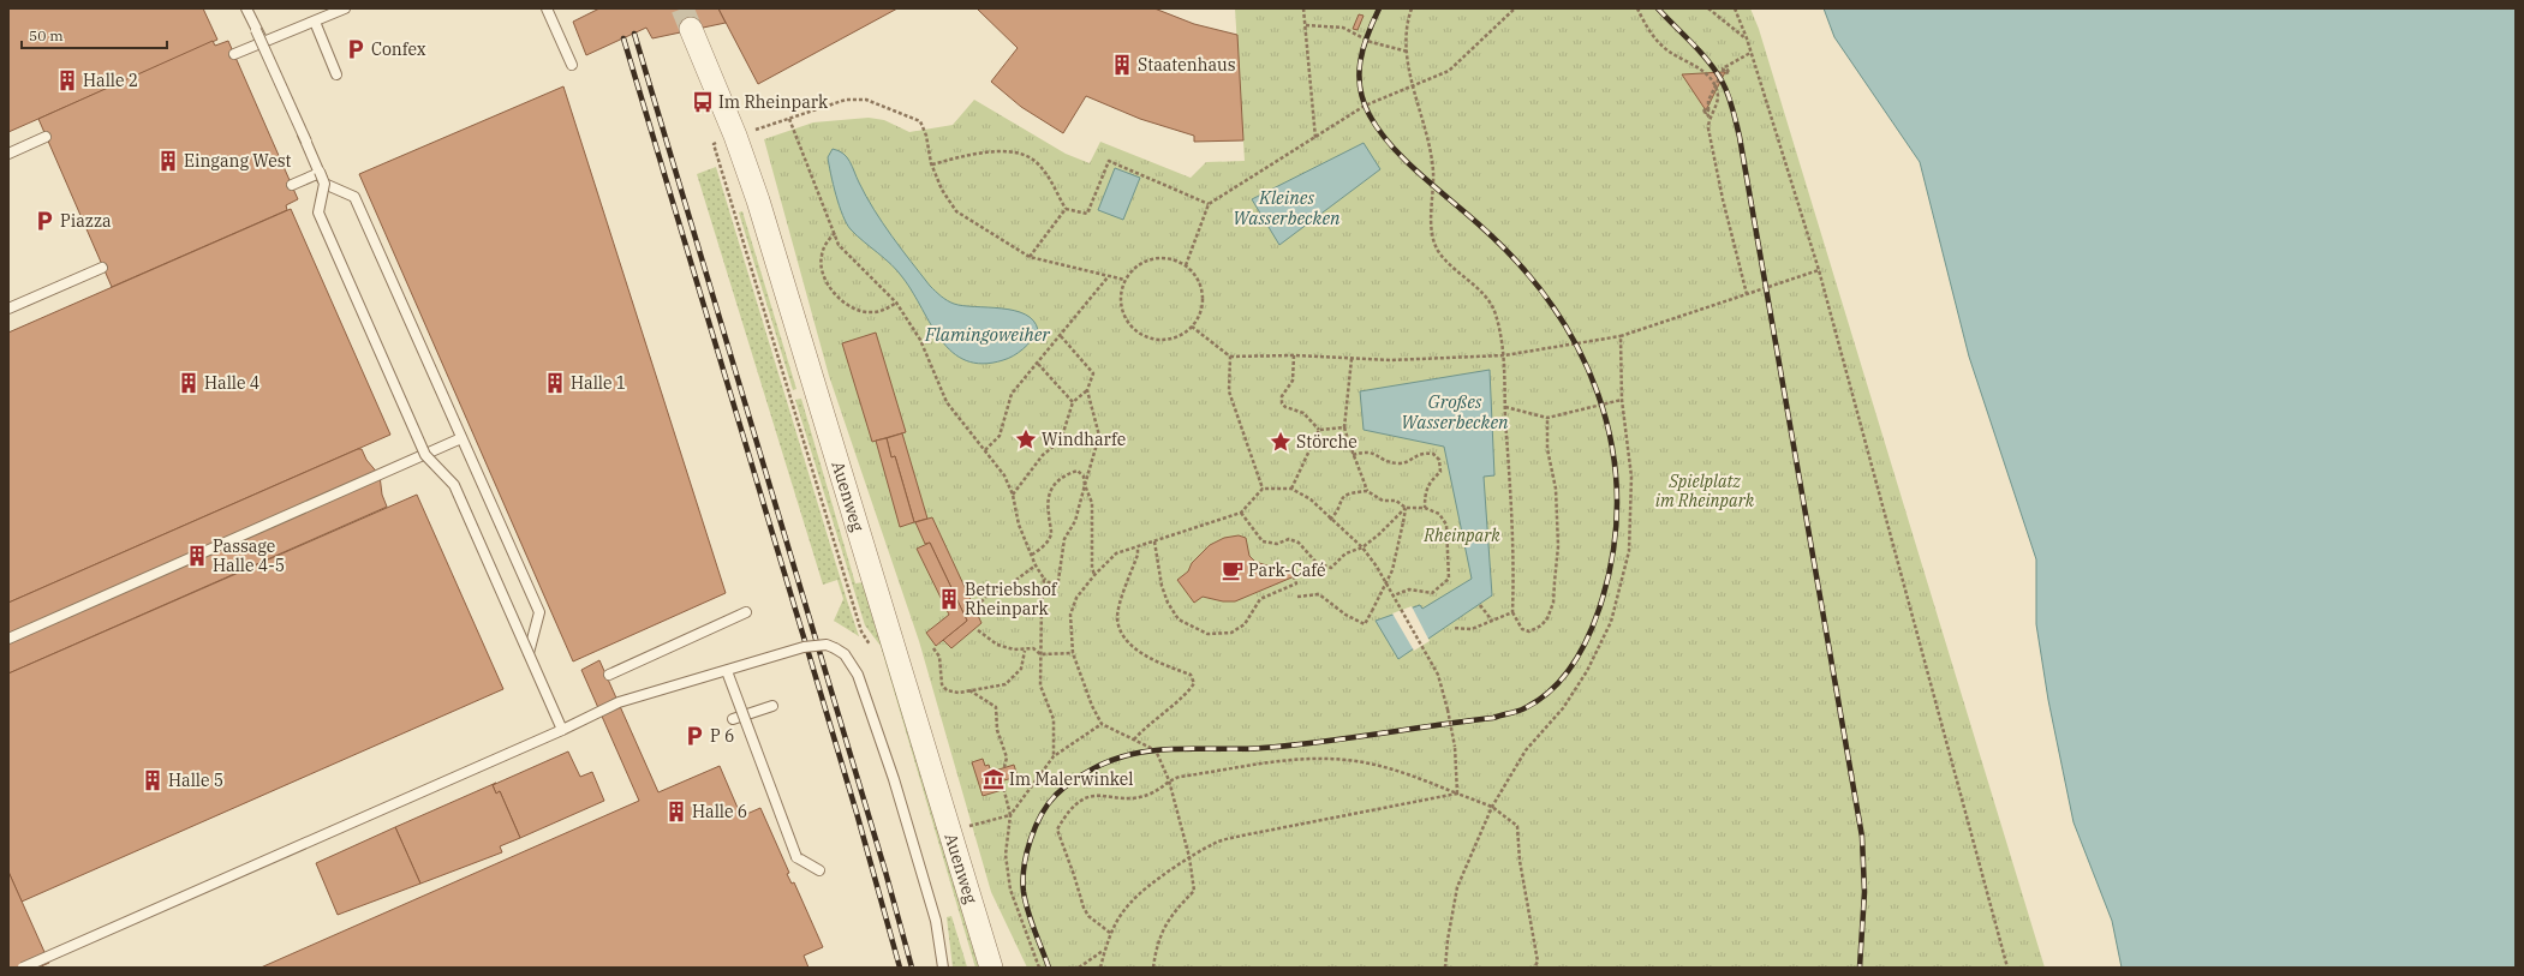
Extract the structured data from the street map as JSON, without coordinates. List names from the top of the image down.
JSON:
{
  "streets": {
    "street": ["Auenweg"]
  },
  "water": ["Kleines Wasserbecken", "Flamingoweiher", "Großes Wasserbecken"],
  "parks": ["Spielplatz im Rheinpark", "Rheinpark"],
  "places": {
    "parking": ["Confex", "Piazza", "P 6"],
    "building": [
      "Staatenhaus",
      "Halle 2",
      "Eingang West",
      "Halle 4",
      "Halle 1",
      "Passage Halle 4-5",
      "Betriebshof Rheinpark",
      "Halle 5",
      "Halle 6"
    ],
    "bus stop": ["Im Rheinpark"],
    "place": ["Windharfe", "Störche"],
    "cafe": ["Park-Café"],
    "museum": ["Im Malerwinkel"]
  },
  "scale_bar": "50 m"
}
